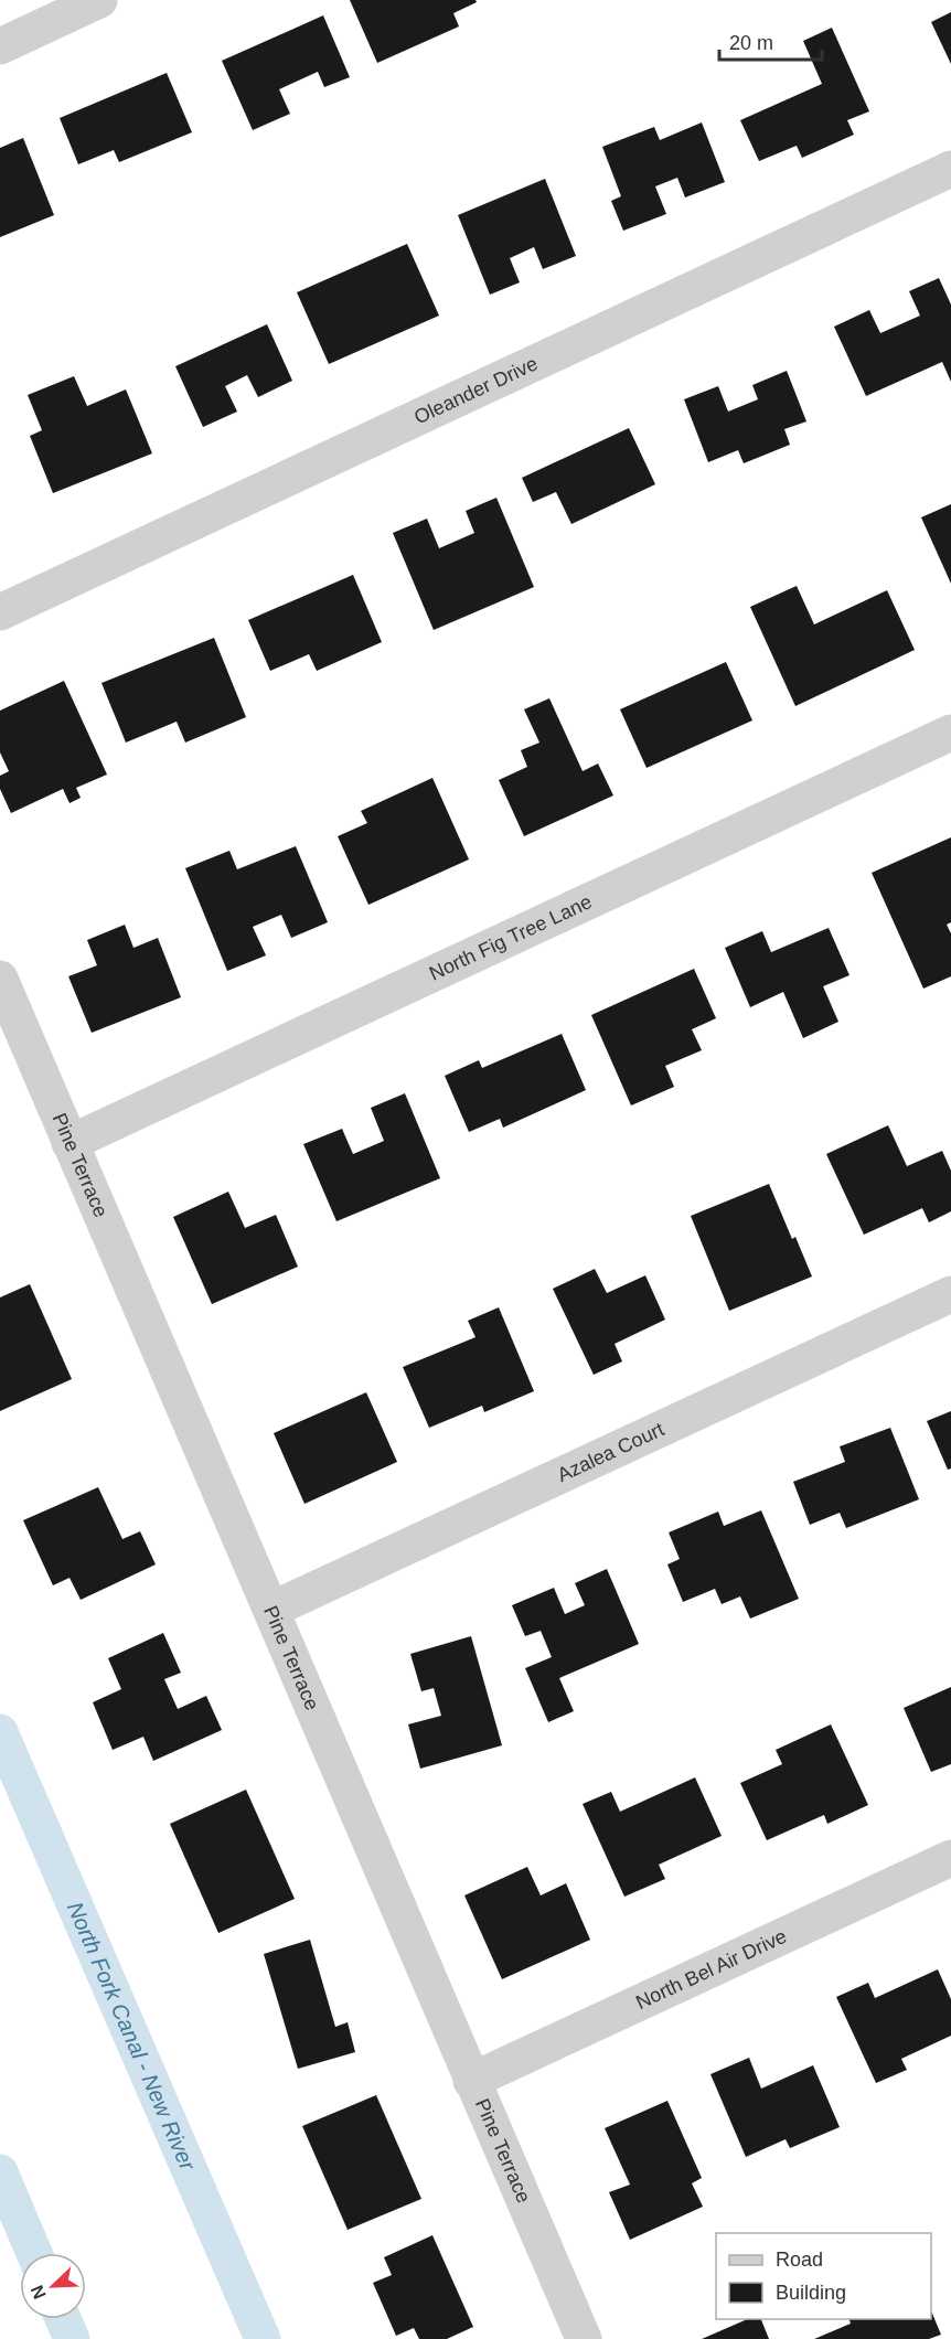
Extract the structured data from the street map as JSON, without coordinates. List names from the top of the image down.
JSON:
{
  "streets": {
    "street": [
      "Oleander Drive",
      "North Fig Tree Lane",
      "Pine Terrace",
      "Azalea Court",
      "North Bel Air Drive"
    ]
  },
  "crossings": [
    ["North Fig Tree Lane", "Pine Terrace"],
    ["Pine Terrace", "Azalea Court"],
    ["Pine Terrace", "North Bel Air Drive"]
  ],
  "water": ["North Fork Canal - New River"],
  "legend": ["Road", "Building"],
  "scale_bar": "20 m",
  "north": "bottom left"
}
